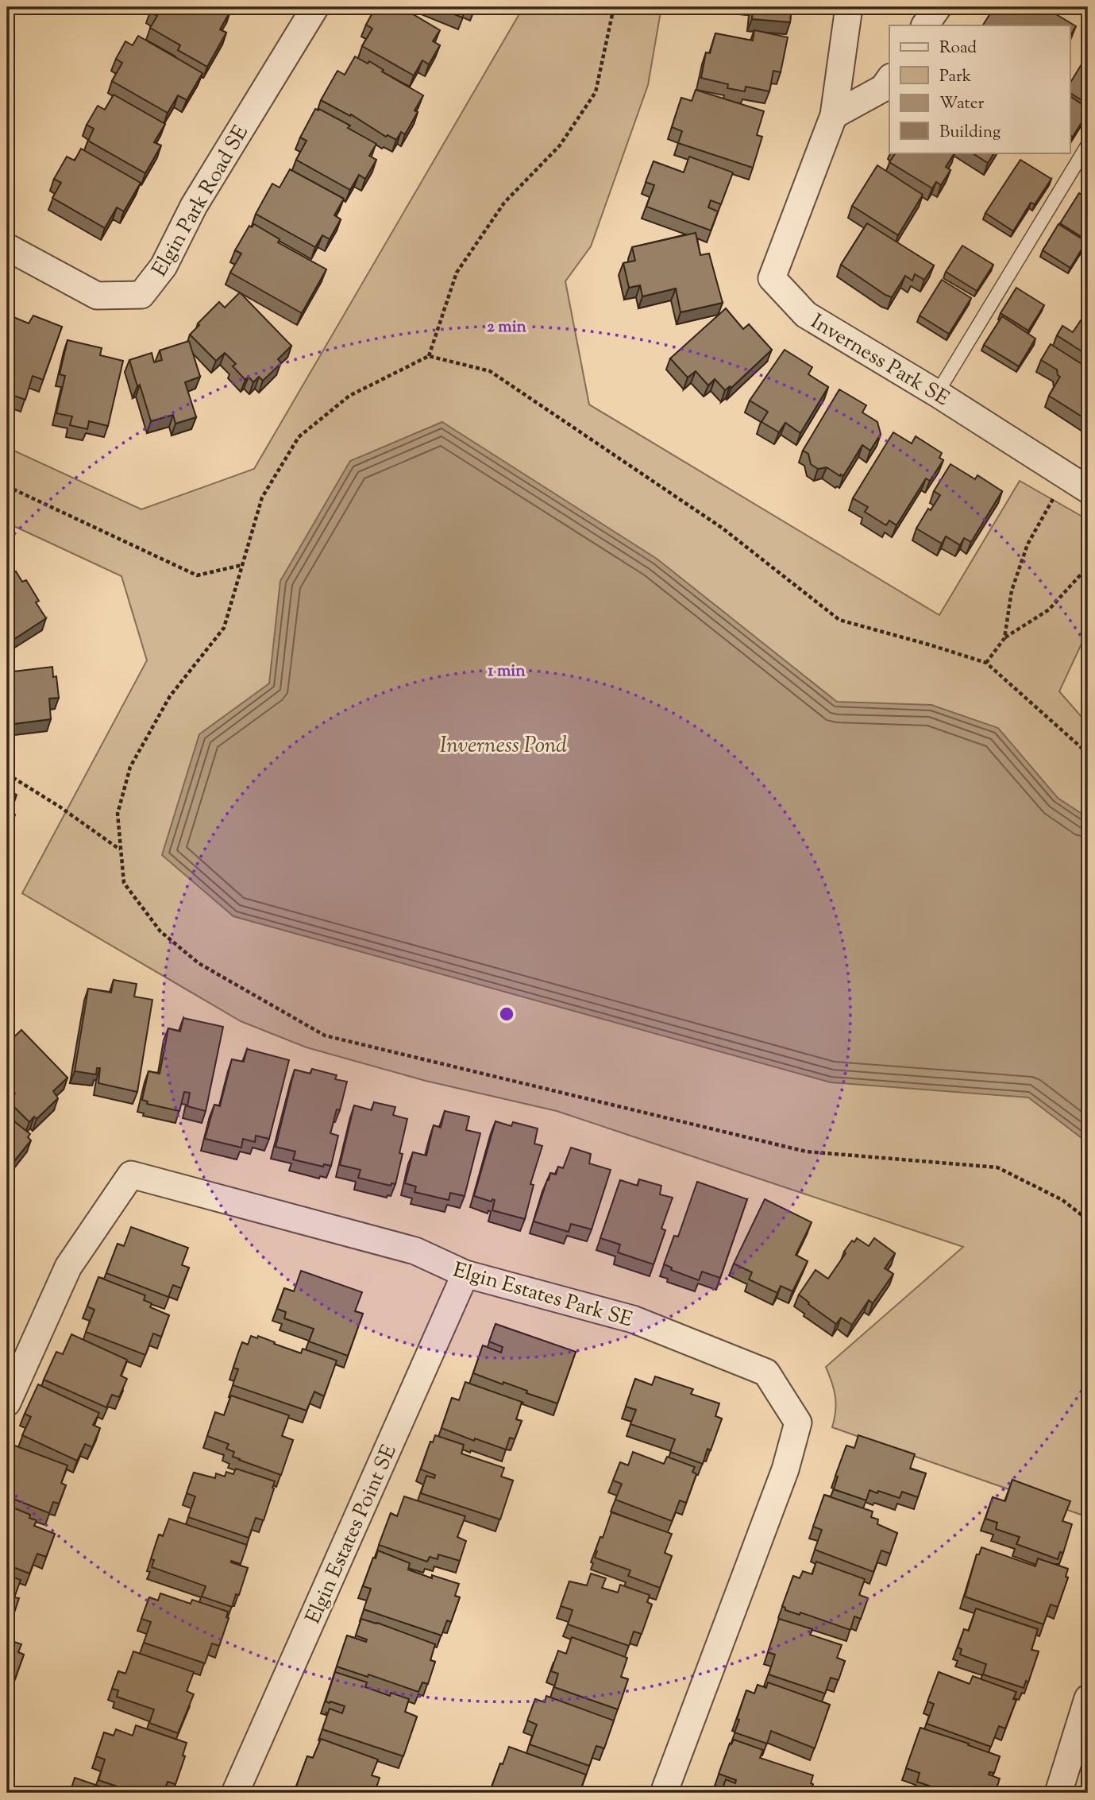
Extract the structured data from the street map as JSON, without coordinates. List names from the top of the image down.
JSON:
{
  "streets": {
    "street": [
      "Elgin Park Road SE",
      "Inverness Park SE",
      "Elgin Estates Park SE",
      "Elgin Estates Point SE"
    ]
  },
  "crossings": [
    ["Elgin Estates Park SE", "Elgin Estates Point SE"]
  ],
  "water": ["Inverness Pond"],
  "legend": [
    "Road",
    "Park",
    "Water",
    "Building"
  ],
  "rings": ["2 min", "1 min"]
}
